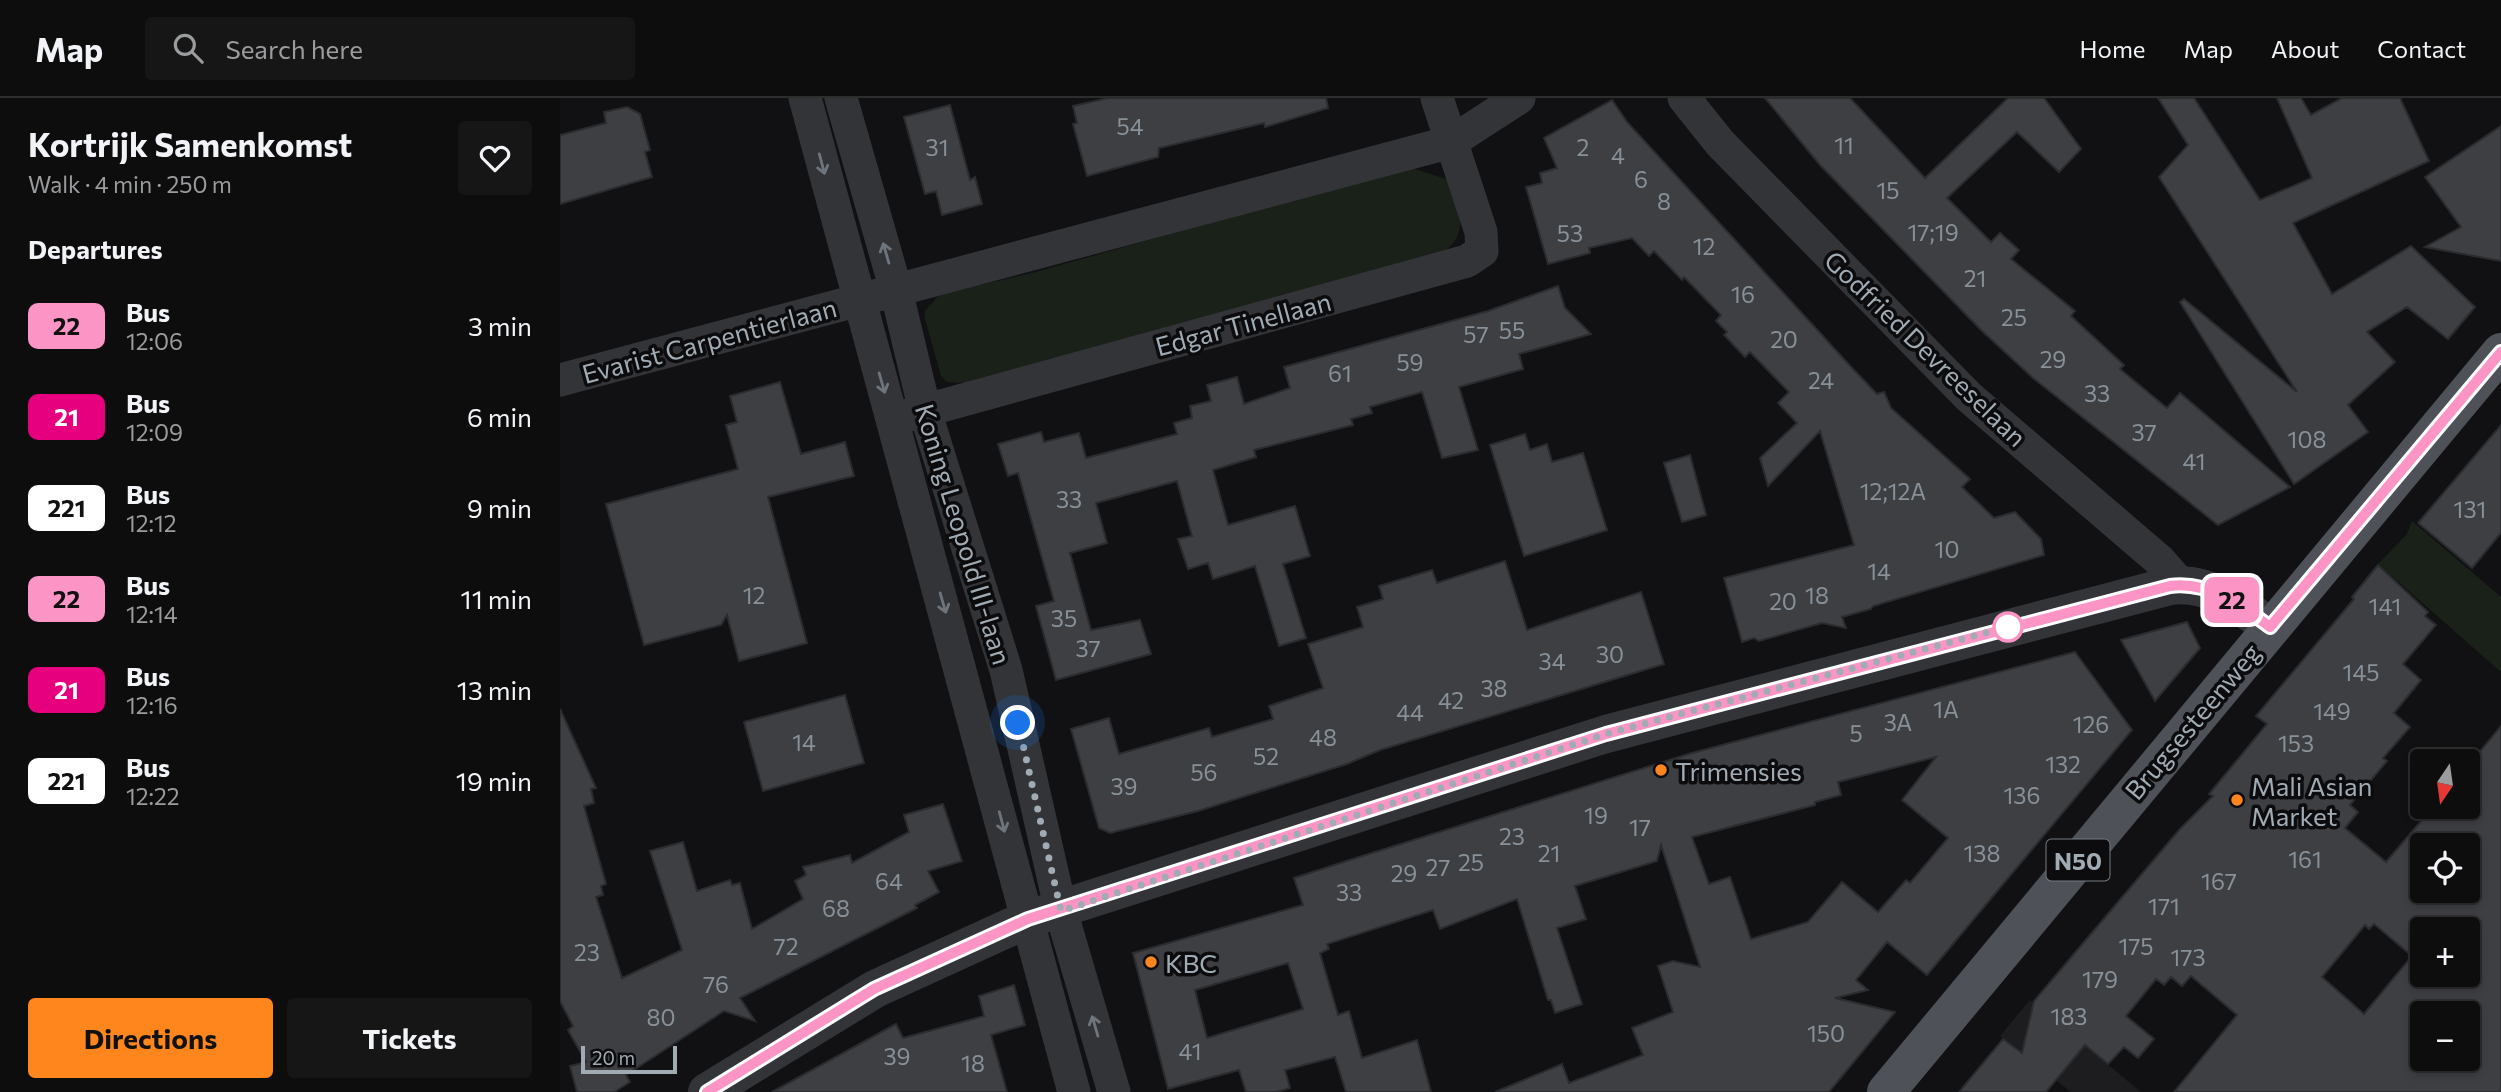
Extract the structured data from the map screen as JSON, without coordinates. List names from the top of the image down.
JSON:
{
  "streets": {
    "main road": ["Brugsesteenweg", "N50"],
    "street": [
      "Edgar Tinellaan",
      "Evarist Carpentierlaan",
      "Godfried Devreeselaan",
      "Koning Leopold III-laan"
    ]
  },
  "crossings": [
    ["Edgar Tinellaan", "Koning Leopold III-laan"],
    ["Evarist Carpentierlaan", "Koning Leopold III-laan"]
  ],
  "places": ["Trimensies", "Mali Asian Market", "KBC"],
  "lines": ["bus line 22"],
  "house_numbers": [
    "54",
    "11",
    "31",
    "2",
    "4",
    "6",
    "15",
    "8",
    "17;19",
    "53",
    "12",
    "21",
    "16",
    "25",
    "55",
    "57",
    "20",
    "29",
    "59",
    "61",
    "24",
    "33",
    "37",
    "108",
    "41",
    "12;12A",
    "33",
    "131",
    "10",
    "14",
    "12",
    "18",
    "20",
    "141",
    "35",
    "37",
    "30",
    "34",
    "145",
    "38",
    "42",
    "1A",
    "149",
    "44",
    "3A",
    "126",
    "5",
    "48",
    "14",
    "153",
    "52",
    "132",
    "56",
    "39",
    "136",
    "19",
    "17",
    "23",
    "21",
    "138",
    "161",
    "25",
    "27",
    "29",
    "64",
    "167",
    "33",
    "171",
    "68",
    "72",
    "175",
    "23",
    "173",
    "179",
    "76",
    "183",
    "80",
    "150",
    "41",
    "39",
    "18"
  ],
  "scale_bar": "20 m",
  "north": "bottom",
  "page": {
    "header": "Map",
    "search": "Search here",
    "nav": [
      "Home",
      "Map",
      "About",
      "Contact"
    ],
    "heading": [
      ["Kortrijk Samenkomst", "Walk · 4 min · 250 m"],
      "Departures"
    ],
    "on_map": "22",
    "list": [
      {
        "mark": "22",
        "name": "Bus",
        "note": "12:06",
        "value": "3 min"
      },
      {
        "mark": "21",
        "name": "Bus",
        "note": "12:09",
        "value": "6 min"
      },
      {
        "mark": "221",
        "name": "Bus",
        "note": "12:12",
        "value": "9 min"
      },
      {
        "mark": "22",
        "name": "Bus",
        "note": "12:14",
        "value": "11 min"
      },
      {
        "mark": "21",
        "name": "Bus",
        "note": "12:16",
        "value": "13 min"
      },
      {
        "mark": "221",
        "name": "Bus",
        "note": "12:22",
        "value": "19 min"
      }
    ],
    "map_buttons": ["+", "−"],
    "buttons": ["Directions", "Tickets"],
    "scale": "20 m"
  }
}
